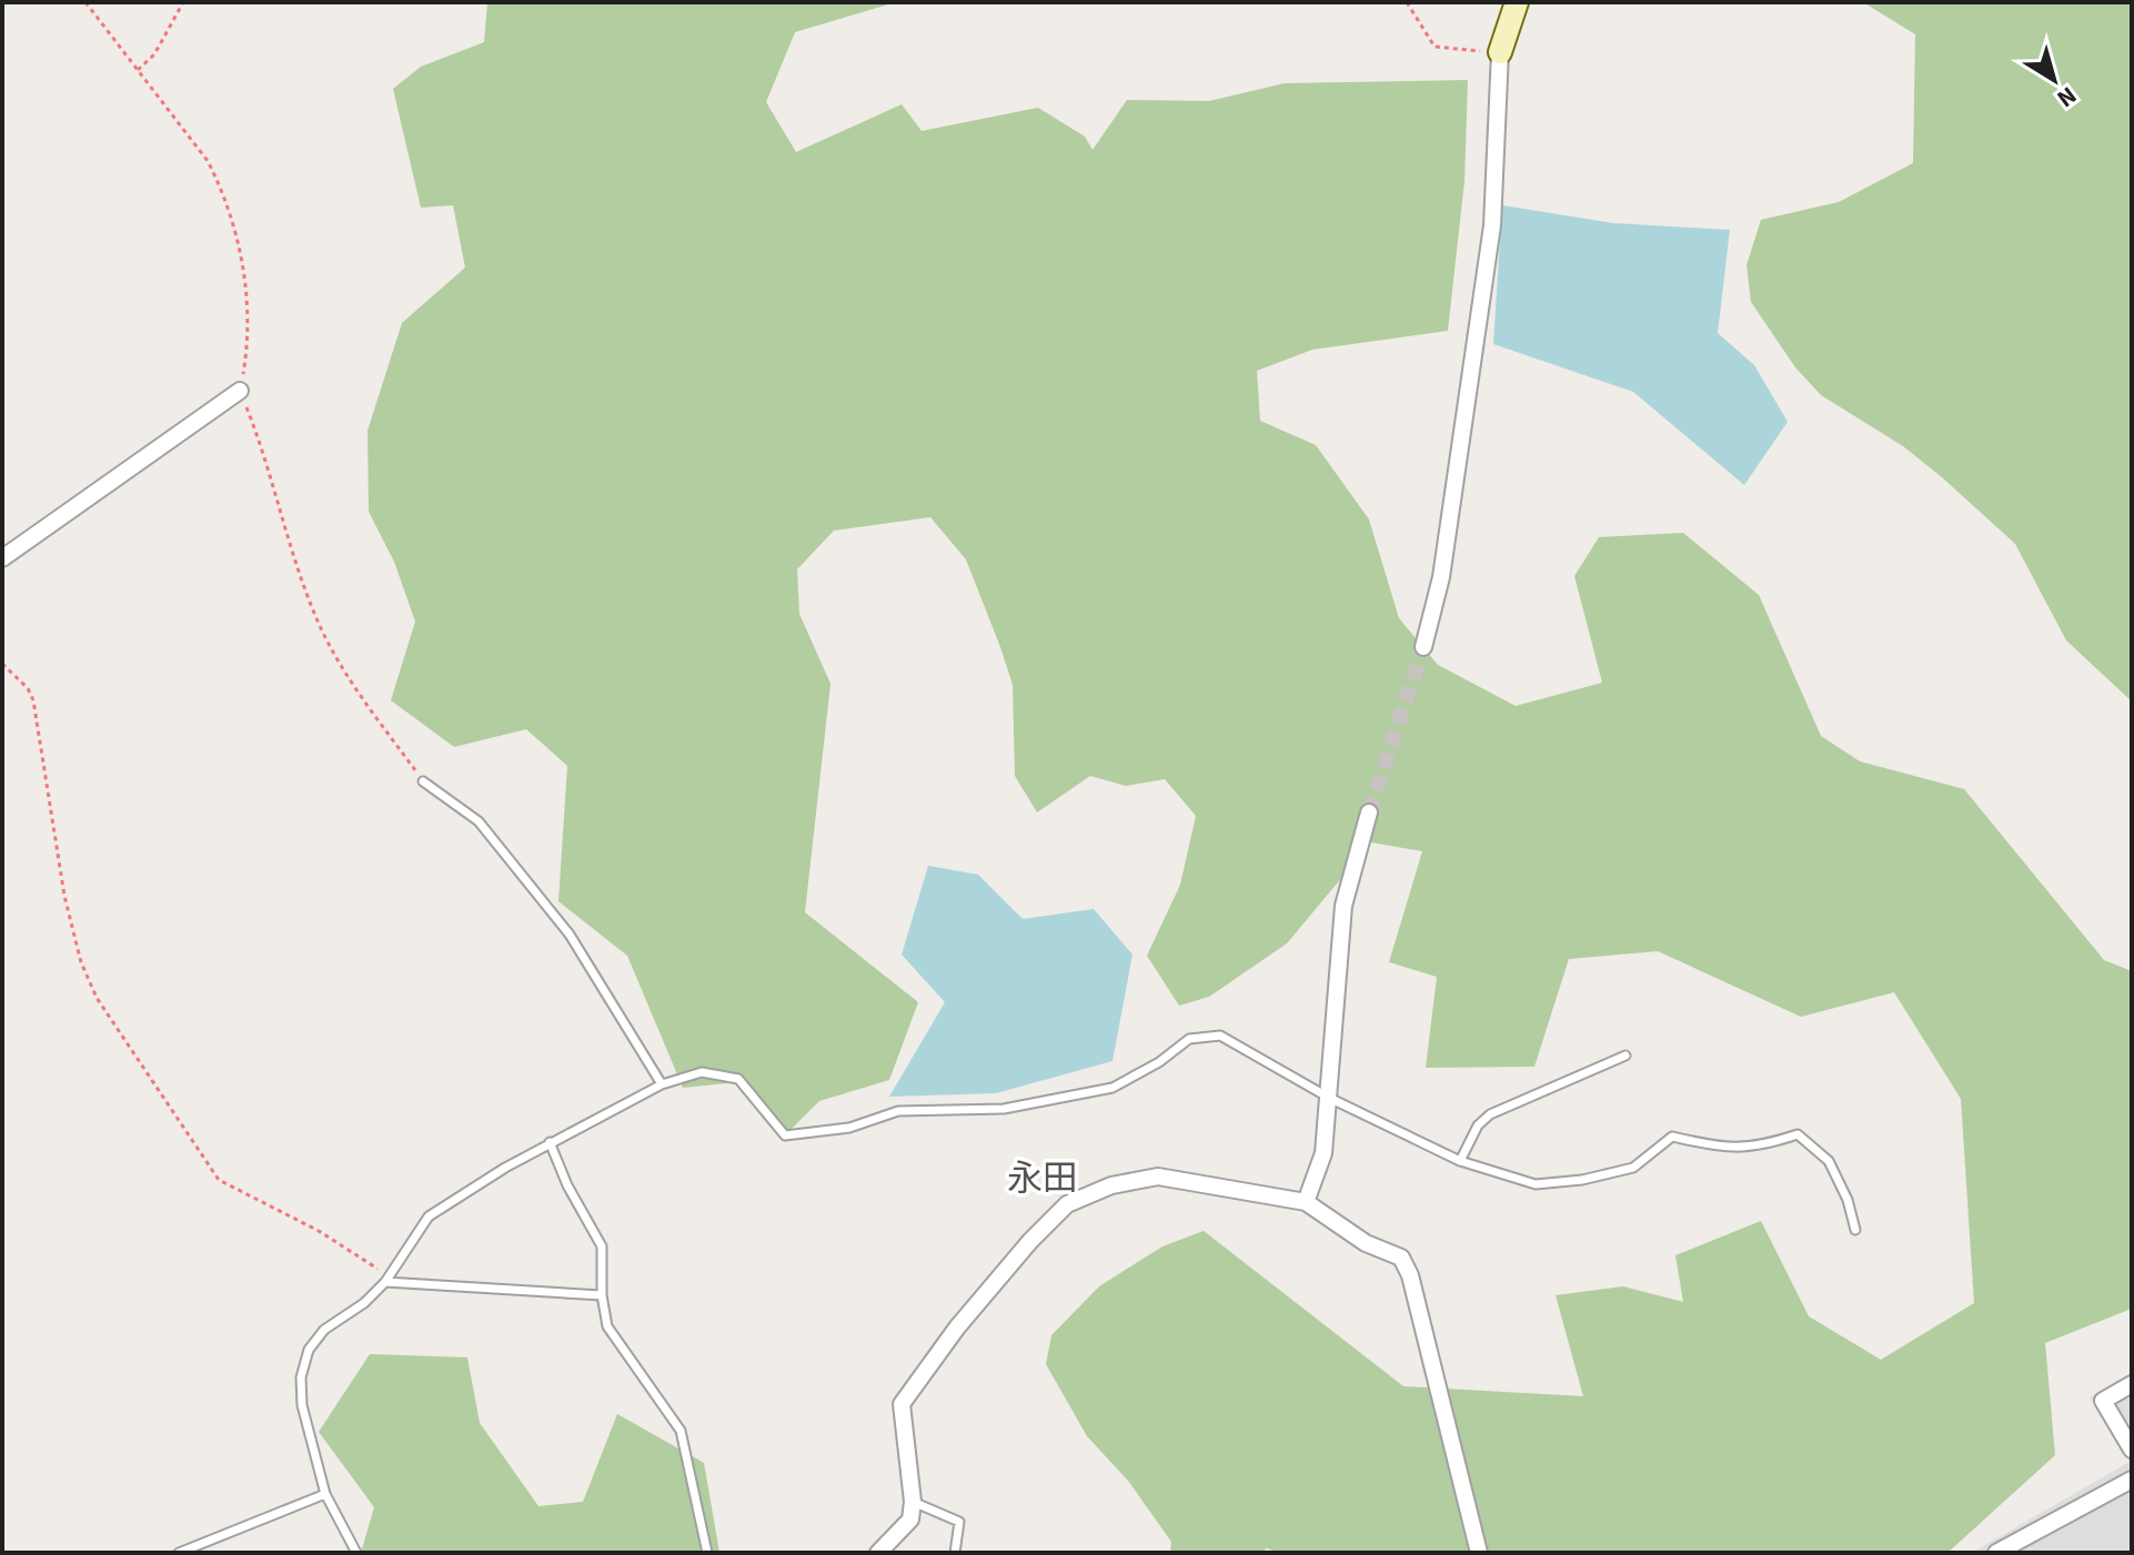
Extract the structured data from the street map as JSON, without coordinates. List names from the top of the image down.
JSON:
{
  "districts": ["永田"],
  "north": "bottom right"
}
